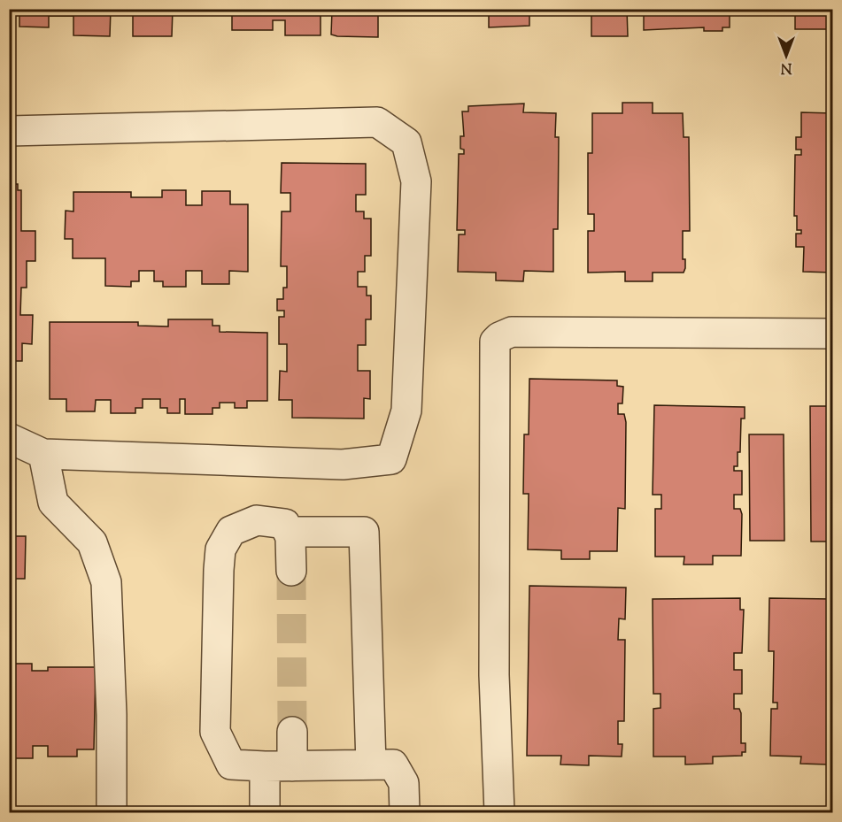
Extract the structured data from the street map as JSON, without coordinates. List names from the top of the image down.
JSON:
{
  "north": "bottom"
}
